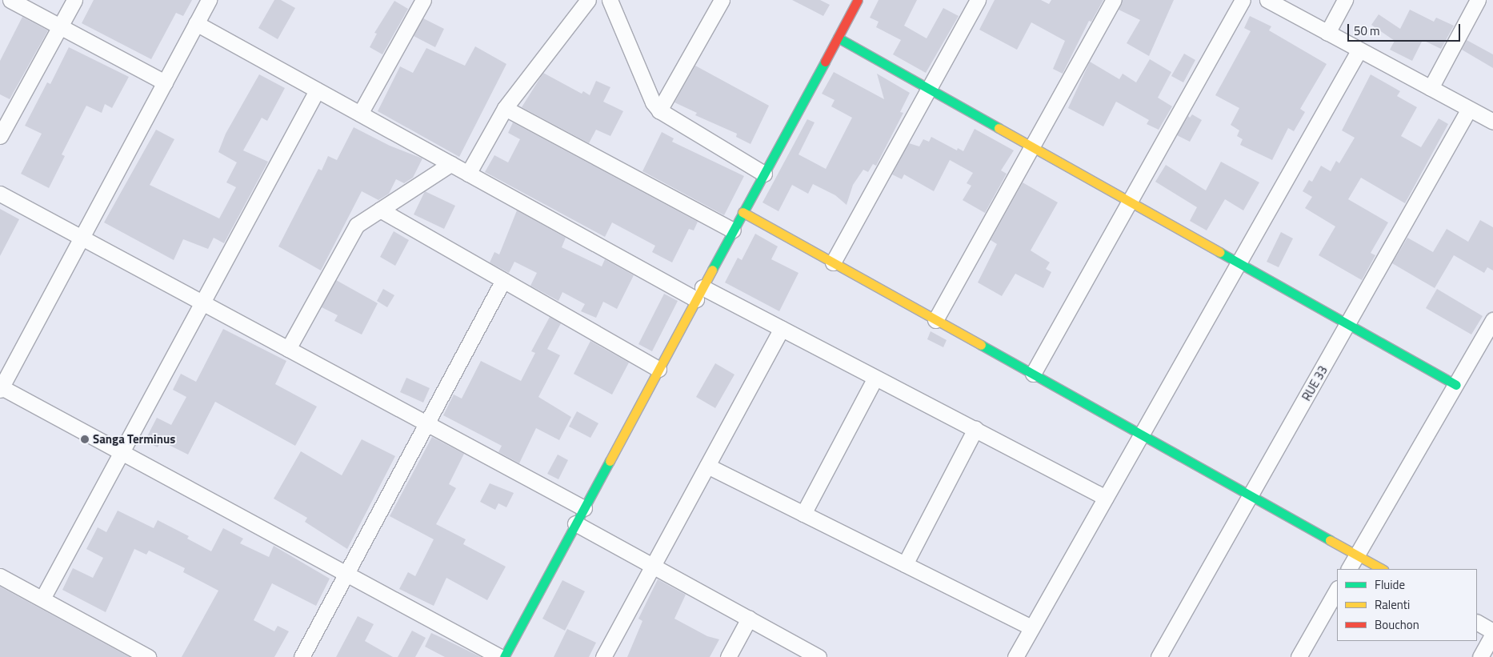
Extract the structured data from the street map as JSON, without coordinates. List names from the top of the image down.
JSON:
{
  "streets": {
    "street": ["RUE 33"]
  },
  "places": ["Sanga Terminus"],
  "legend": ["Fluide", "Ralenti", "Bouchon"],
  "scale_bar": "50 m"
}
